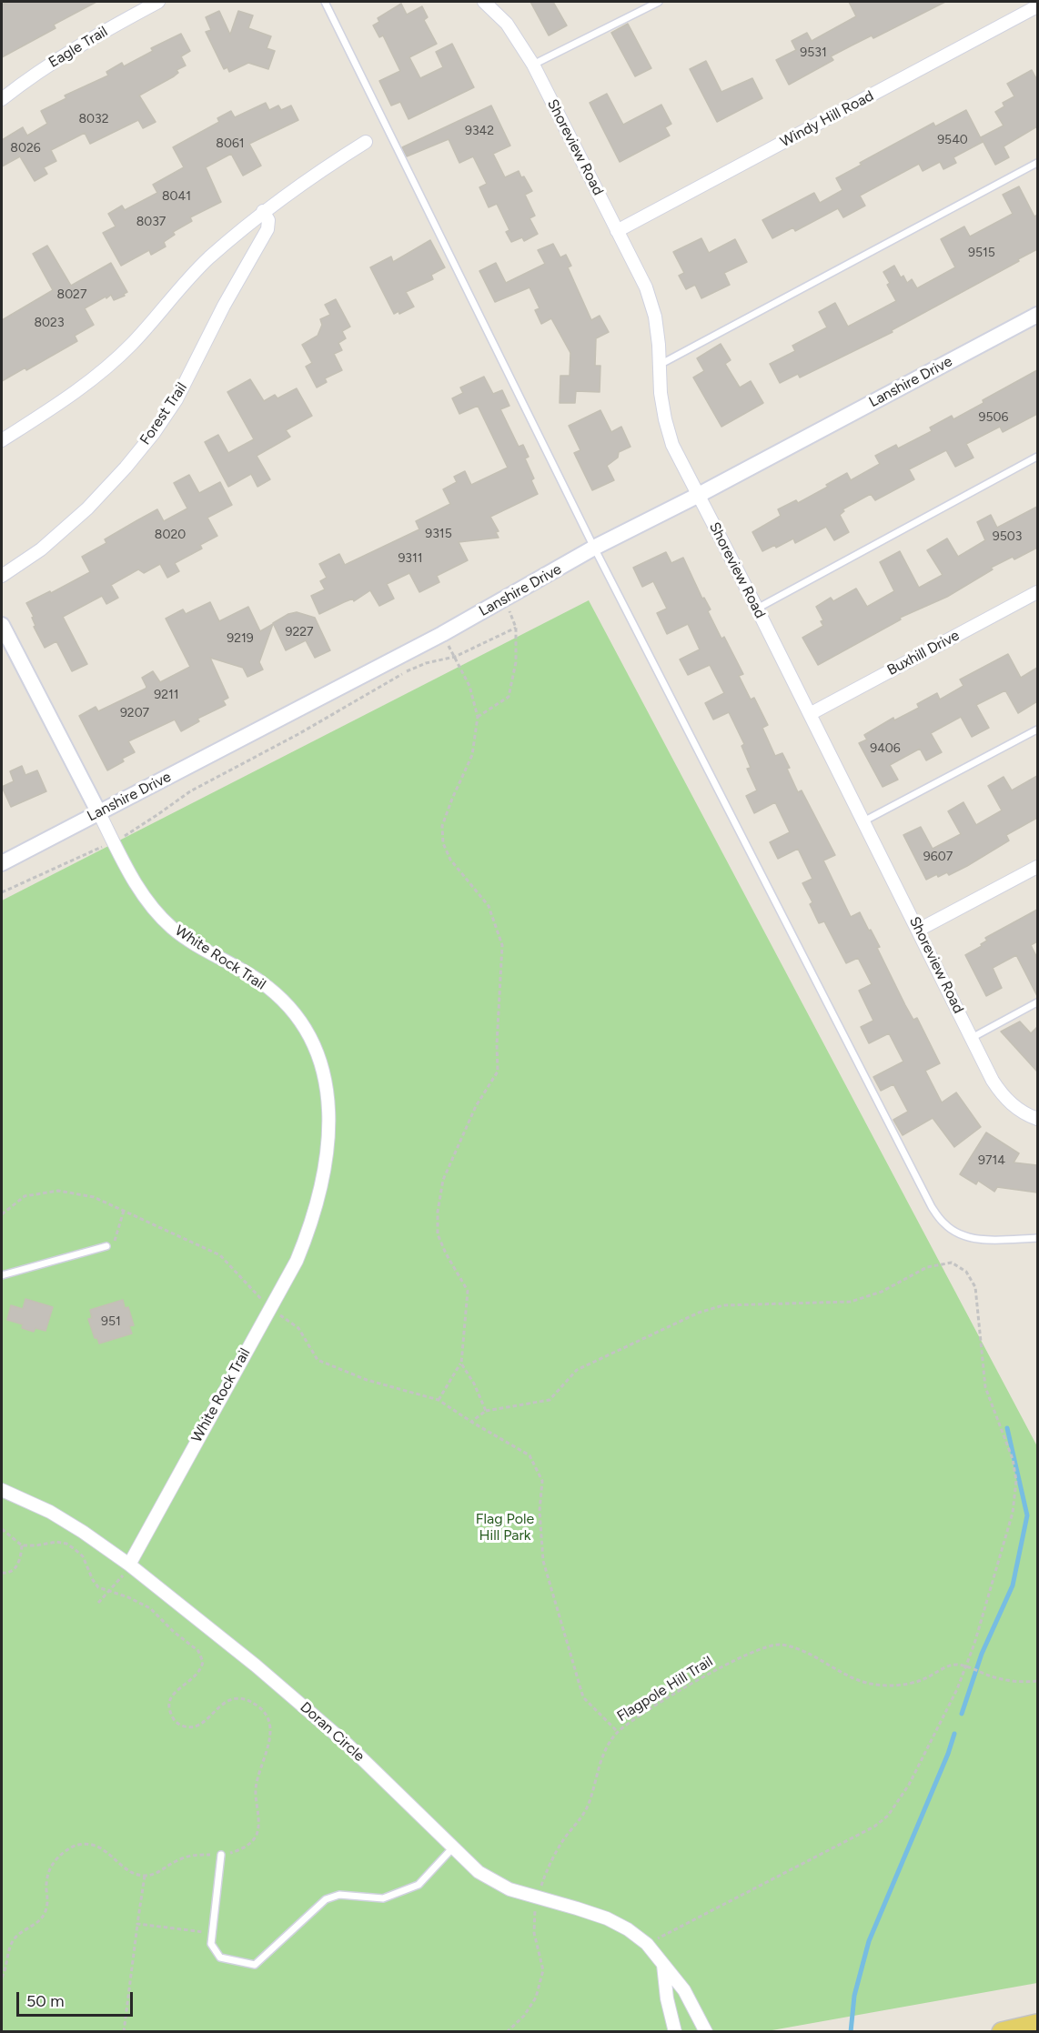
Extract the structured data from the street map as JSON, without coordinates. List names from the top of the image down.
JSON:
{
  "streets": {
    "street": [
      "Eagle Trail",
      "Windy Hill Road",
      "Shoreview Road",
      "Lanshire Drive",
      "Forest Trail",
      "Buxhill Drive",
      "White Rock Trail",
      "Doran Circle"
    ],
    "path": ["Flagpole Hill Trail"]
  },
  "crossings": [
    ["Windy Hill Road", "Shoreview Road"],
    ["Shoreview Road", "Lanshire Drive"],
    ["Shoreview Road", "Buxhill Drive"],
    ["Lanshire Drive", "White Rock Trail"],
    ["White Rock Trail", "Doran Circle"],
    ["Flagpole Hill Trail", "Doran Circle"]
  ],
  "parks": ["Flag Pole Hill Park"],
  "house_numbers": [
    "9531",
    "8032",
    "9342",
    "9540",
    "8061",
    "8026",
    "8041",
    "8037",
    "9515",
    "8027",
    "8023",
    "9506",
    "9315",
    "8020",
    "9503",
    "9311",
    "9227",
    "9219",
    "9211",
    "9207",
    "9406",
    "9607",
    "9714",
    "951"
  ],
  "scale_bar": "50 m"
}
